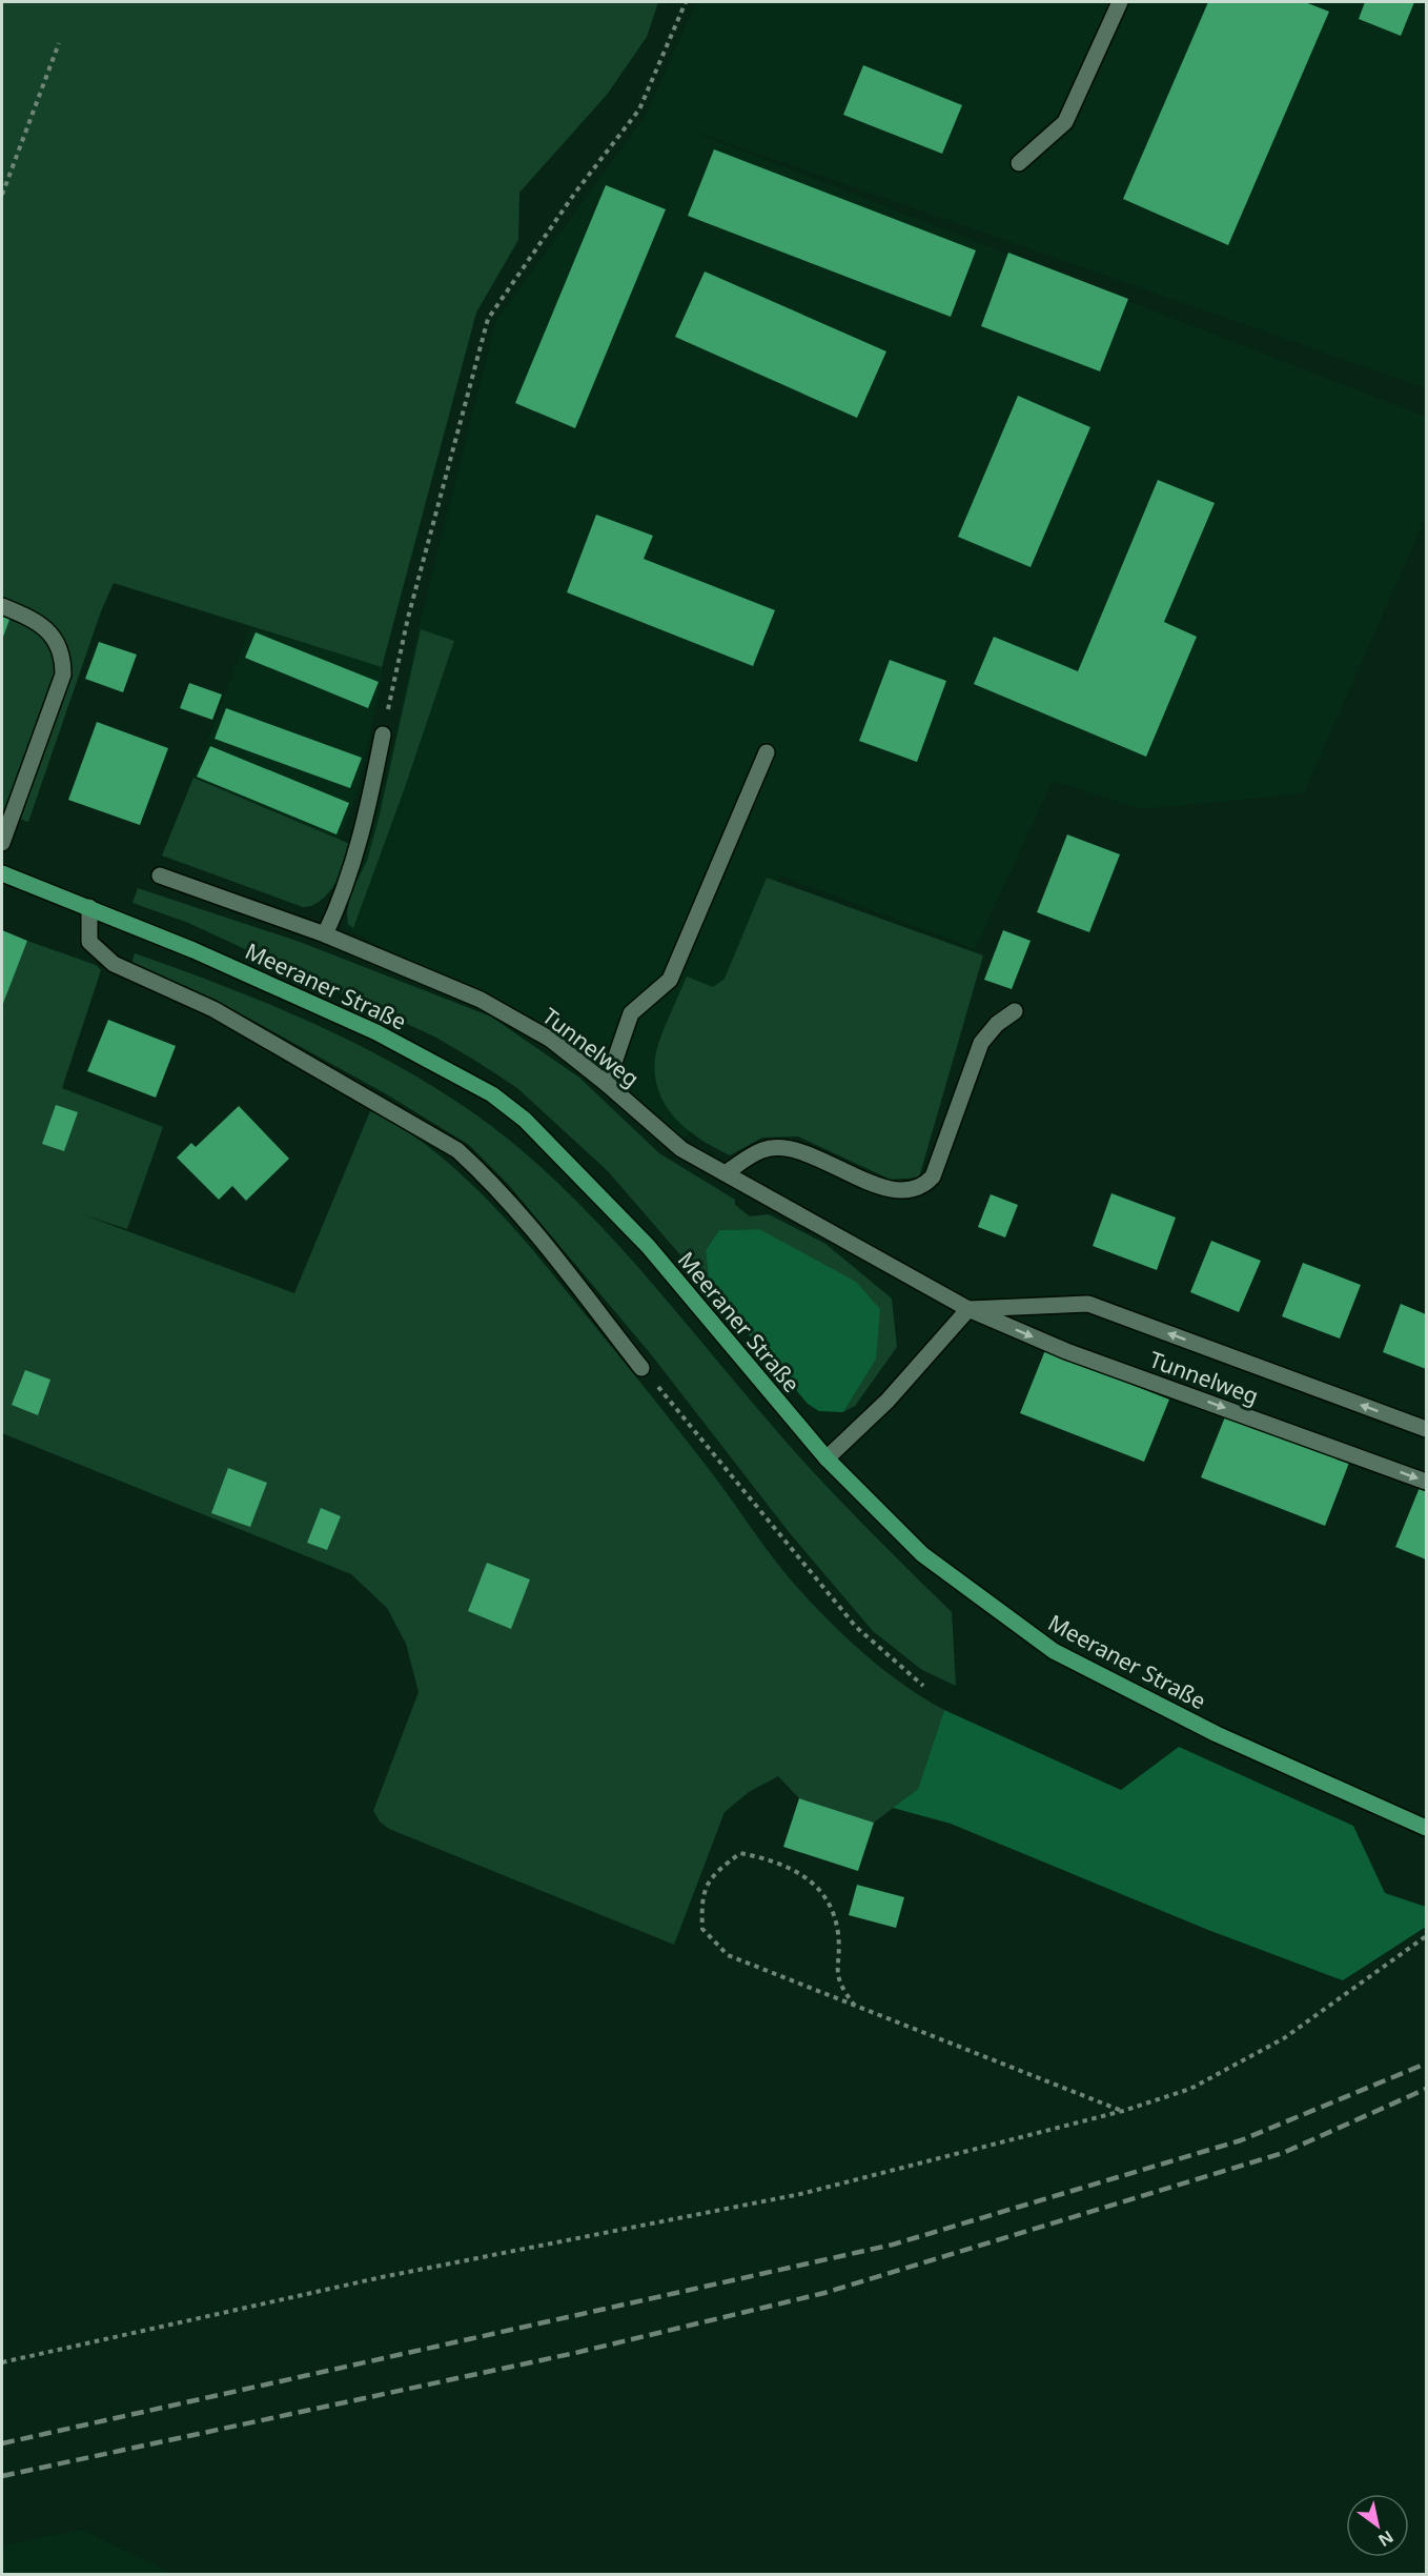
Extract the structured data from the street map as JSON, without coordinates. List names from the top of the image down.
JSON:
{
  "streets": {
    "main road": ["Meeraner Straße"],
    "street": ["Tunnelweg"]
  },
  "north": "bottom right"
}
